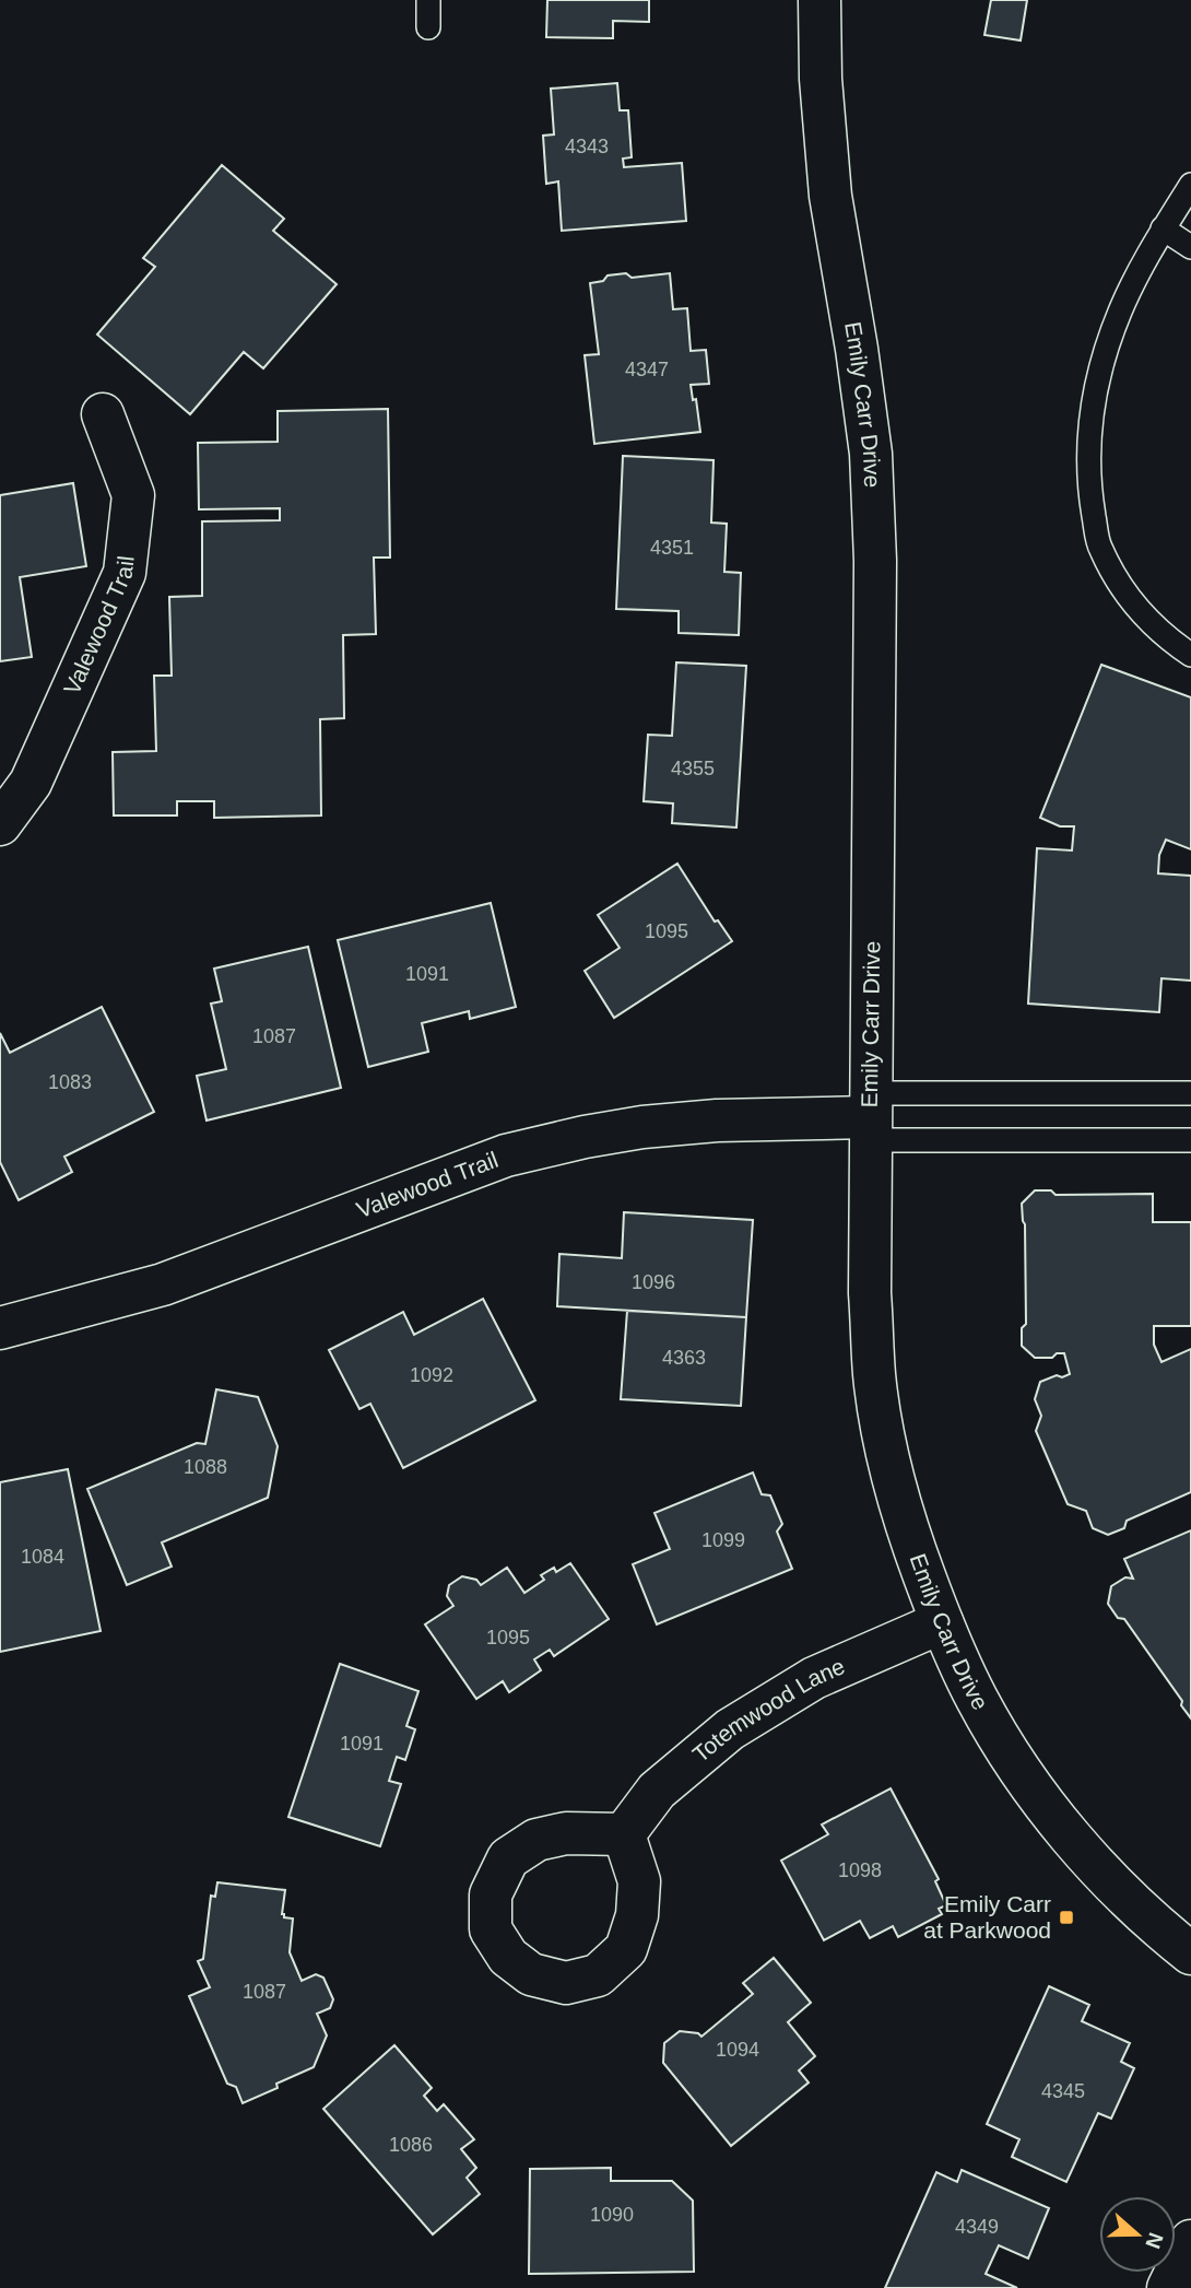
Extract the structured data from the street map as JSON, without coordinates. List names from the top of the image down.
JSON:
{
  "streets": {
    "street": ["Emily Carr Drive", "Valewood Trail", "Totemwood Lane"]
  },
  "crossings": [
    ["Emily Carr Drive", "Valewood Trail"],
    ["Emily Carr Drive", "Totemwood Lane"]
  ],
  "places": {
    "transit": ["Emily Carr at Parkwood"]
  },
  "house_numbers": [
    "4343",
    "4347",
    "4351",
    "4355",
    "1095",
    "1091",
    "1087",
    "1083",
    "1096",
    "4363",
    "1092",
    "1088",
    "1099",
    "1084",
    "1095",
    "1091",
    "1098",
    "1087",
    "1094",
    "4345",
    "1086",
    "1090",
    "4349"
  ],
  "north": "right"
}
